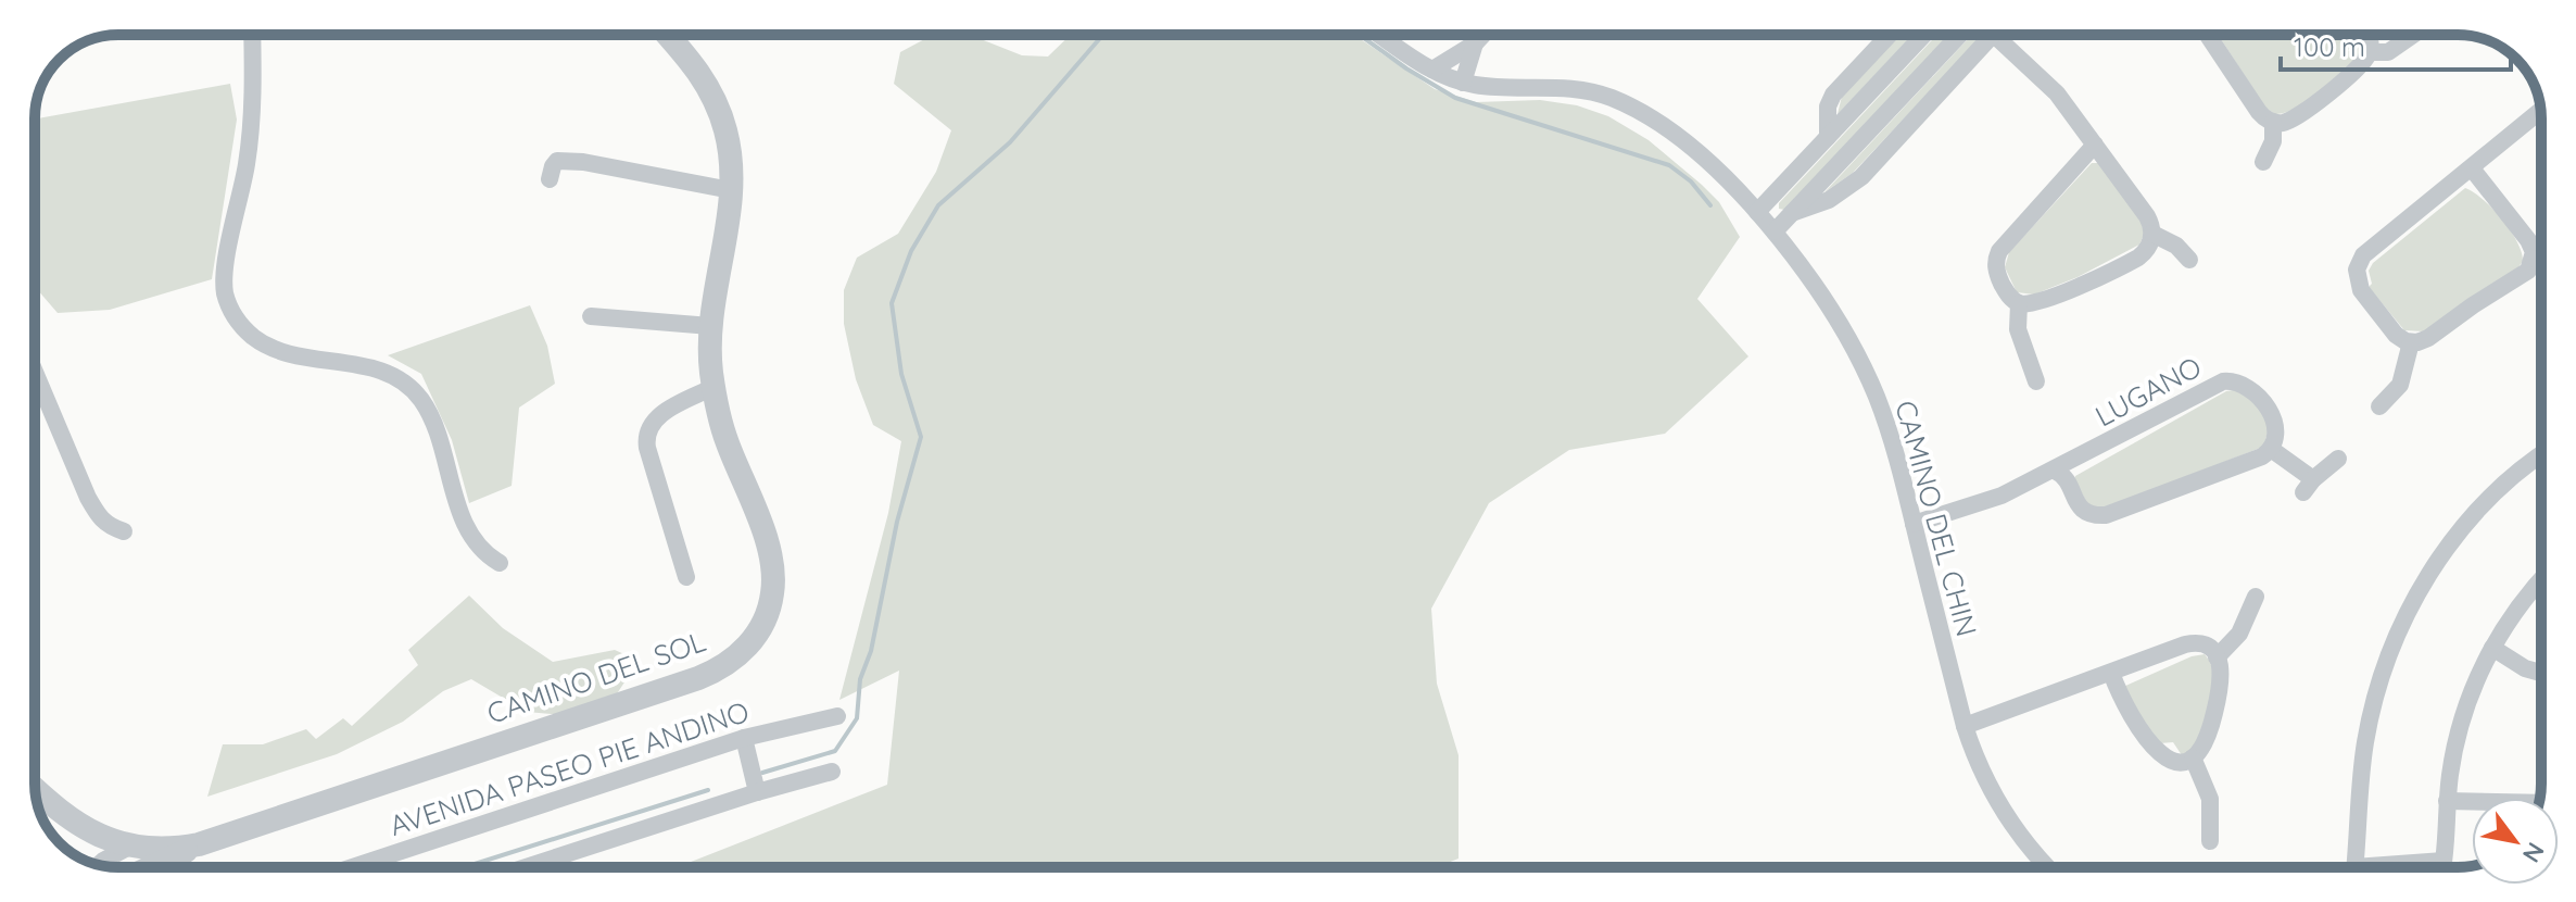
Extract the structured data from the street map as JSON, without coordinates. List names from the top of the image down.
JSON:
{
  "streets": {
    "street": [
      "LUGANO",
      "CAMINO DEL CHIN",
      "CAMINO DEL SOL",
      "AVENIDA PASEO PIE ANDINO"
    ]
  },
  "crossings": [
    ["LUGANO", "CAMINO DEL CHIN"]
  ],
  "scale_bar": "100 m",
  "north": "bottom right"
}
